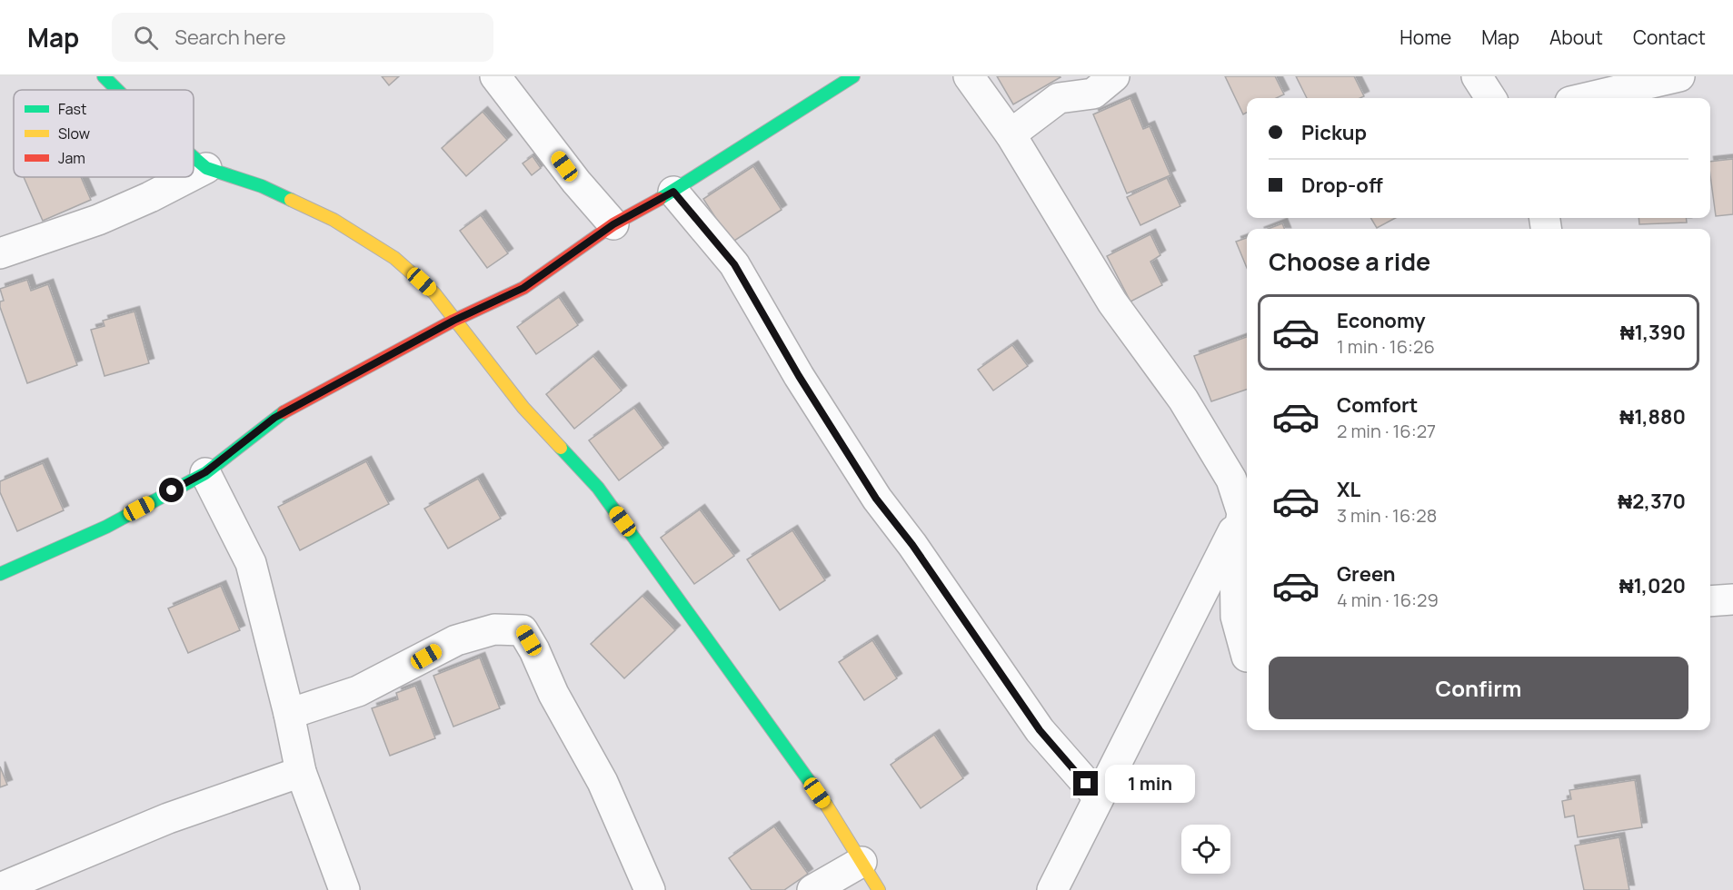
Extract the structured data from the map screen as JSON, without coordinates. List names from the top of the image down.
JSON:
{
  "legend": ["Fast", "Slow", "Jam"],
  "page": {
    "header": "Map",
    "search": "Search here",
    "nav": [
      "Home",
      "Map",
      "About",
      "Contact"
    ],
    "banner": ["Pickup", "Drop-off"],
    "heading": "Choose a ride",
    "list": [
      {
        "name": "Economy",
        "note": "1 min · 16:26",
        "value": "₦1,390"
      },
      {
        "name": "Comfort",
        "note": "2 min · 16:27",
        "value": "₦1,880"
      },
      {
        "name": "XL",
        "note": "3 min · 16:28",
        "value": "₦2,370"
      },
      {
        "name": "Green",
        "note": "4 min · 16:29",
        "value": "₦1,020"
      }
    ],
    "buttons": "Confirm",
    "bubble": "1 min"
  }
}
